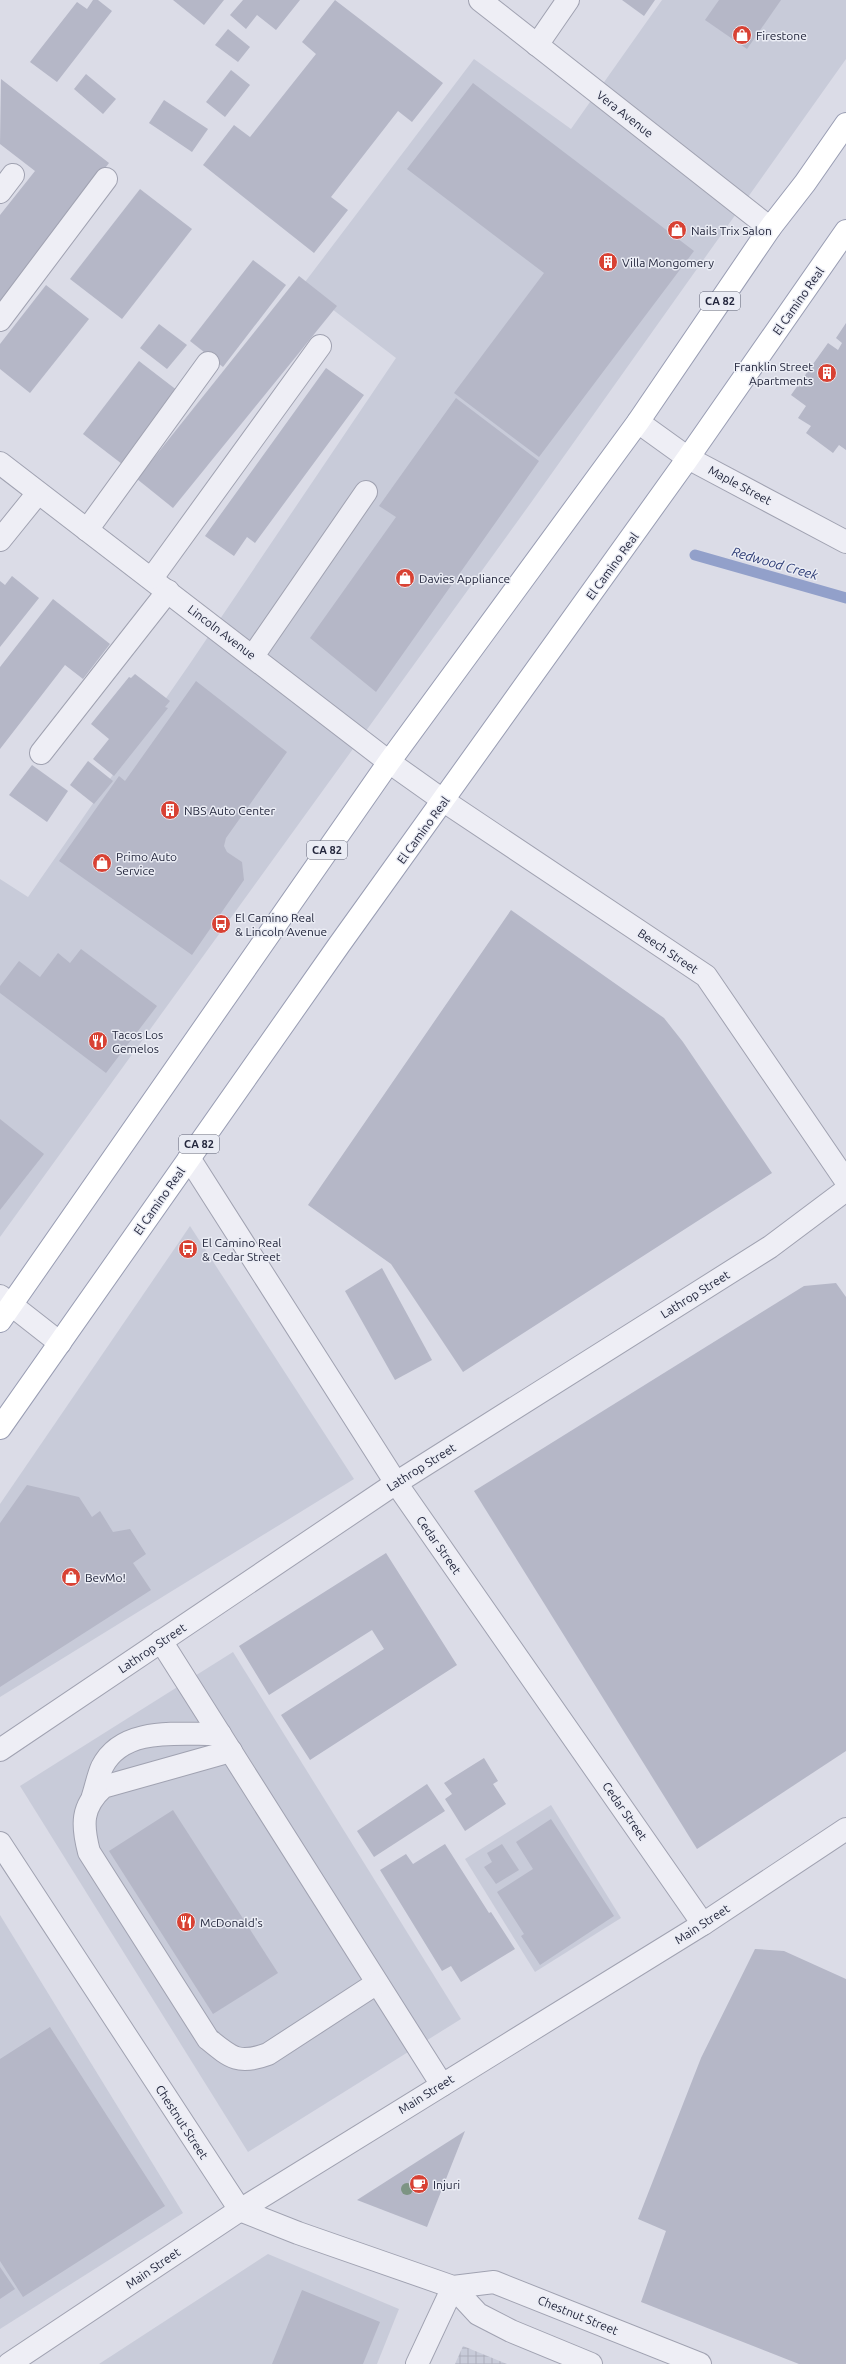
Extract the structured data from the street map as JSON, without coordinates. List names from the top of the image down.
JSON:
{
  "streets": {
    "main road": ["CA 82", "El Camino Real"],
    "street": [
      "Vera Avenue",
      "Maple Street",
      "Lincoln Avenue",
      "Beech Street",
      "Lathrop Street",
      "Cedar Street",
      "Main Street",
      "Chestnut Street"
    ]
  },
  "crossings": [
    ["Vera Avenue", "CA 82"],
    ["CA 82", "Maple Street"],
    ["CA 82", "Lincoln Avenue"],
    ["El Camino Real", "Maple Street"],
    ["El Camino Real", "Lincoln Avenue"],
    ["El Camino Real", "Beech Street"],
    ["El Camino Real", "Cedar Street"],
    ["Lincoln Avenue", "Beech Street"],
    ["Lathrop Street", "Cedar Street"],
    ["Cedar Street", "Main Street"],
    ["Main Street", "Chestnut Street"]
  ],
  "water": ["Redwood Creek"],
  "places": {
    "shop": [
      "Firestone",
      "Nails Trix Salon",
      "Davies Appliance",
      "Primo Auto Service",
      "BevMo!"
    ],
    "building": ["Villa Mongomery", "Franklin Street Apartments", "NBS Auto Center"],
    "bus stop": ["El Camino Real & Lincoln Avenue", "El Camino Real & Cedar Street"],
    "restaurant": ["Tacos Los Gemelos", "McDonald's"],
    "cafe": ["Injuri"]
  }
}
